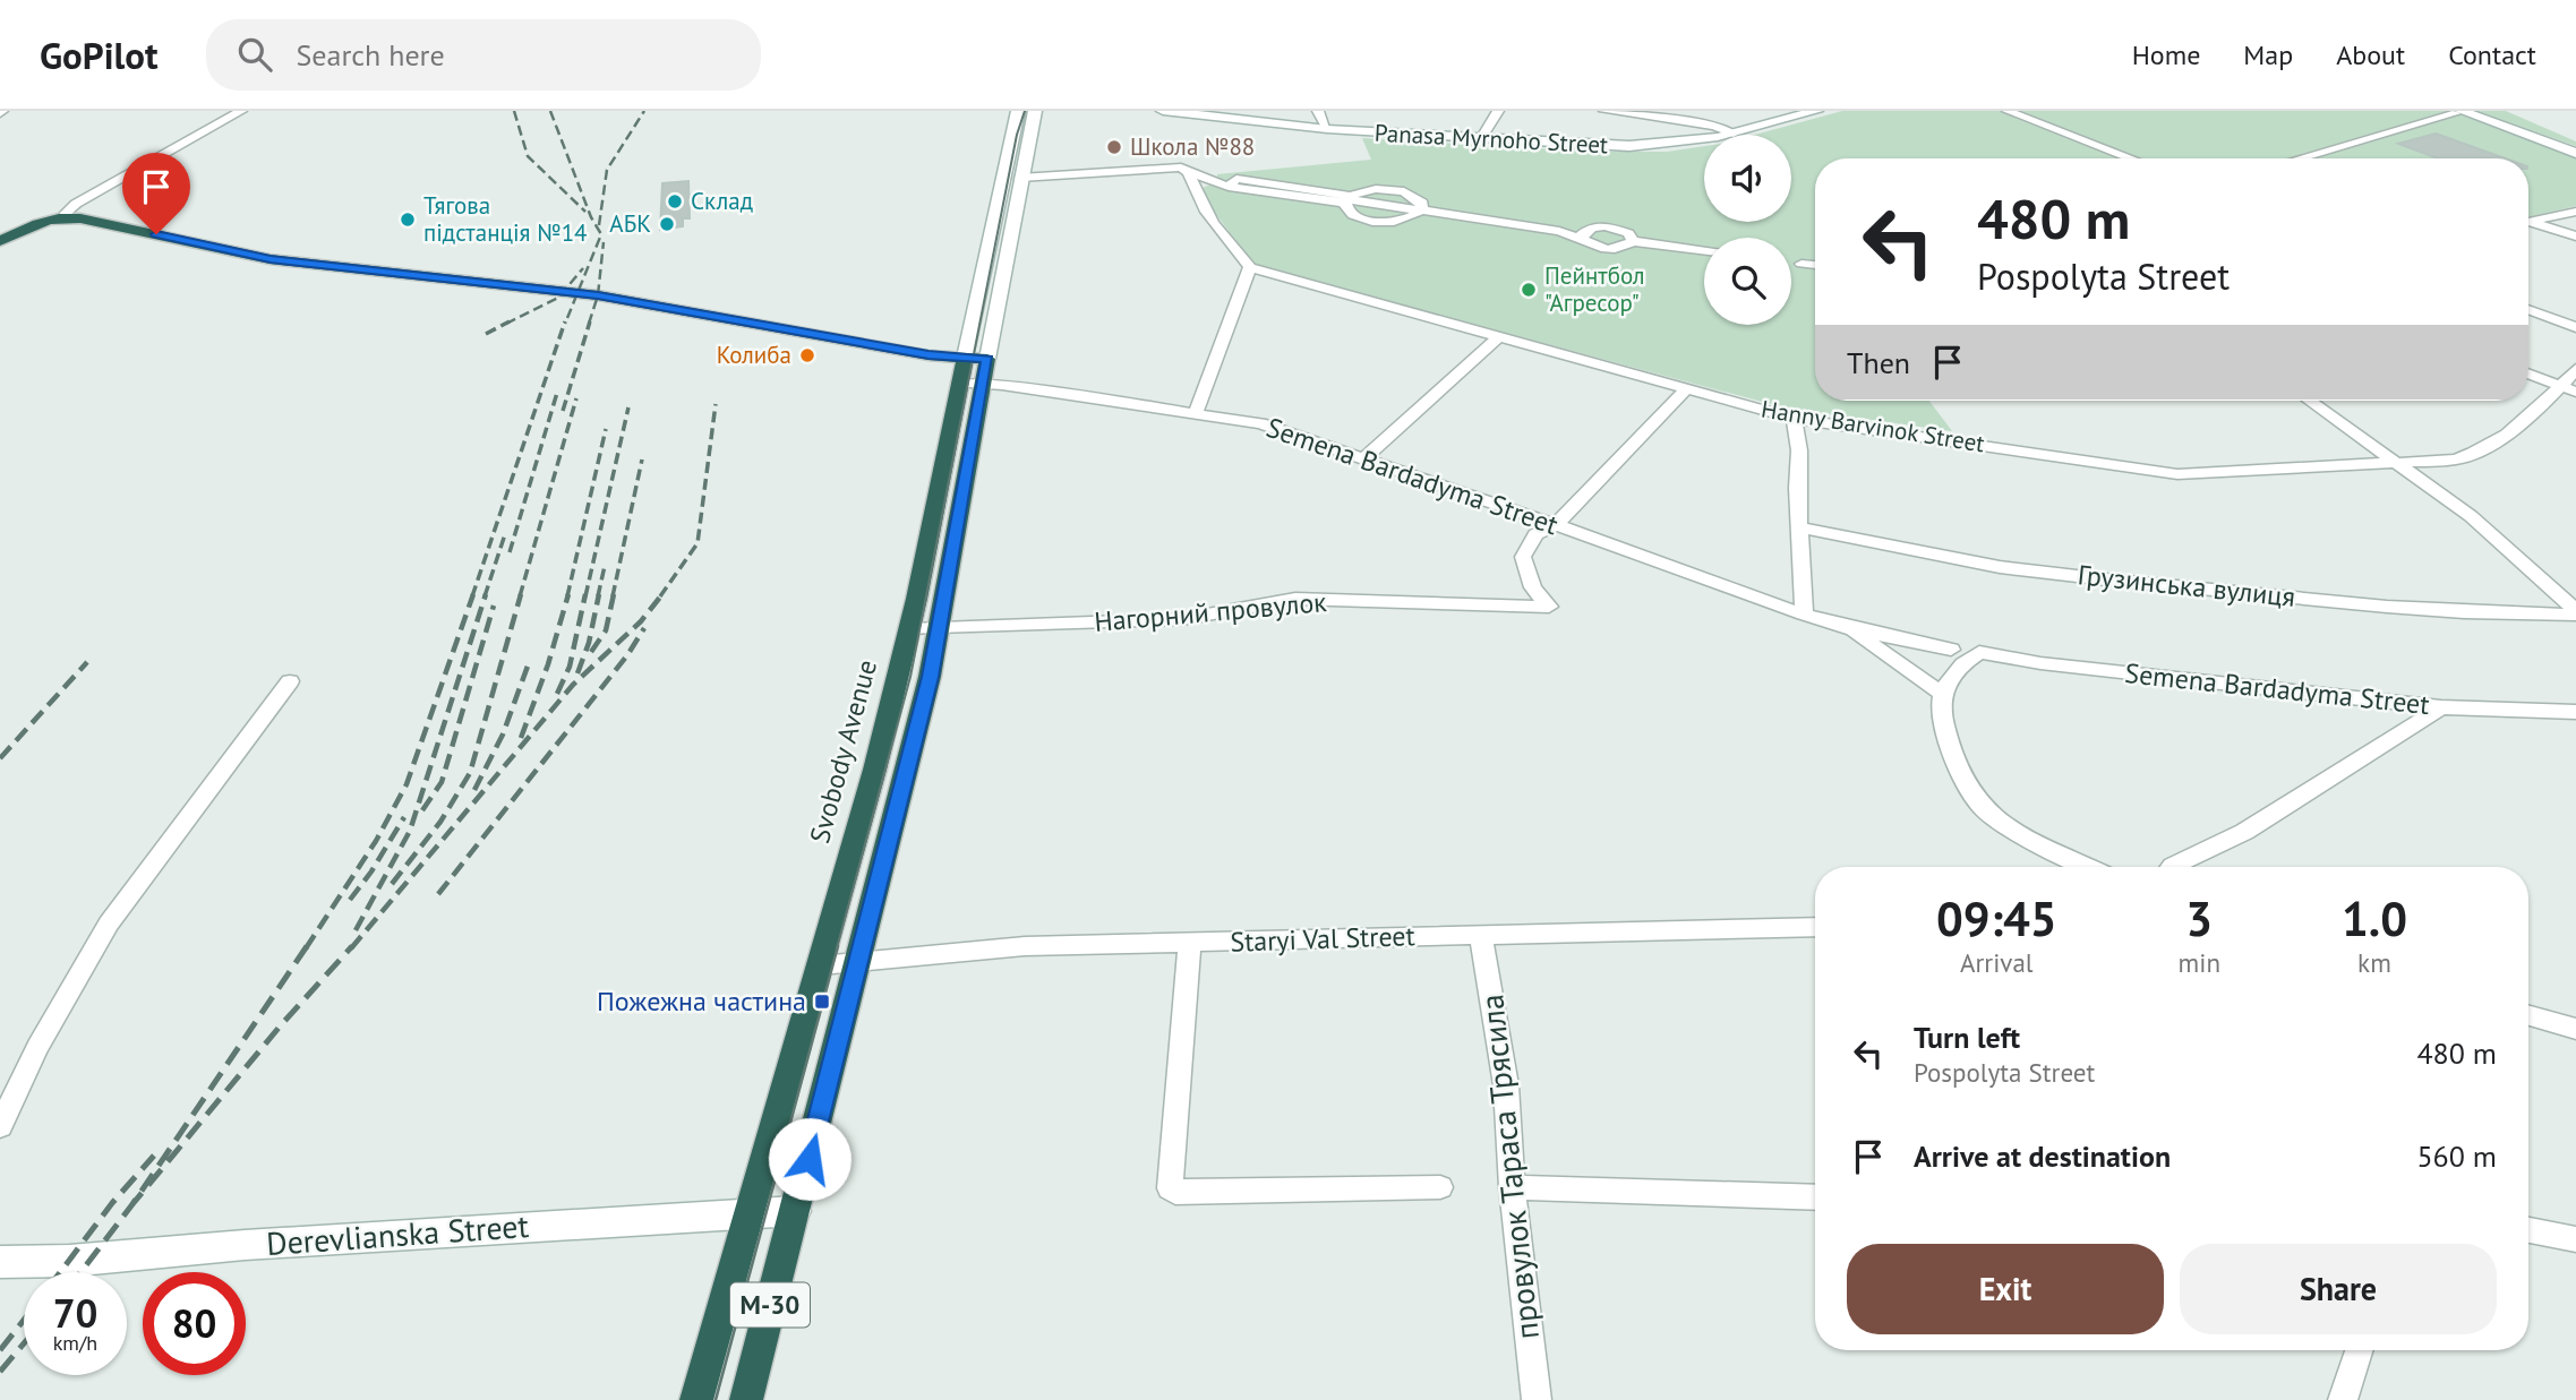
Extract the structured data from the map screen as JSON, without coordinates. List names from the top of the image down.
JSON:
{
  "streets": {
    "highway": ["Svobody Avenue", "М-30"],
    "main road": ["Panasa Myrnoho Street", "Derevlianska Street"],
    "street": [
      "Hanny Barvinok Street",
      "Semena Bardadyma Street",
      "Грузинська вулиця",
      "Нагорний провулок",
      "Staryi Val Street",
      "провулок Тараса Трясила"
    ]
  },
  "crossings": [
    ["Semena Bardadyma Street", "Нагорний провулок"],
    ["Semena Bardadyma Street", "Svobody Avenue"],
    ["Нагорний провулок", "Svobody Avenue"],
    ["Svobody Avenue", "Staryi Val Street"],
    ["Svobody Avenue", "Derevlianska Street"],
    ["Staryi Val Street", "провулок Тараса Трясила"]
  ],
  "places": {
    "other": [
      "Школа №88",
      "Склад",
      "Тягова пiдстанцiя №14",
      "АБК",
      "Пейнтбол \"Агресор\"",
      "Колиба"
    ],
    "transit": ["Пожежна частина"]
  },
  "page": {
    "header": "GoPilot",
    "search": "Search here",
    "nav": [
      "Home",
      "Map",
      "About",
      "Contact"
    ],
    "turn": ["480 m", "Pospolyta Street"],
    "then": "Then",
    "eta": [
      "09:45",
      "Arrival",
      "3",
      "min",
      "1.0",
      "km"
    ],
    "list": [
      {
        "name": "Turn left",
        "note": "Pospolyta Street",
        "value": "480 m"
      },
      {
        "name": "Arrive at destination",
        "value": "560 m"
      }
    ],
    "buttons": ["Exit", "Share"],
    "speed": "70 km/h",
    "limit": "80"
  }
}
